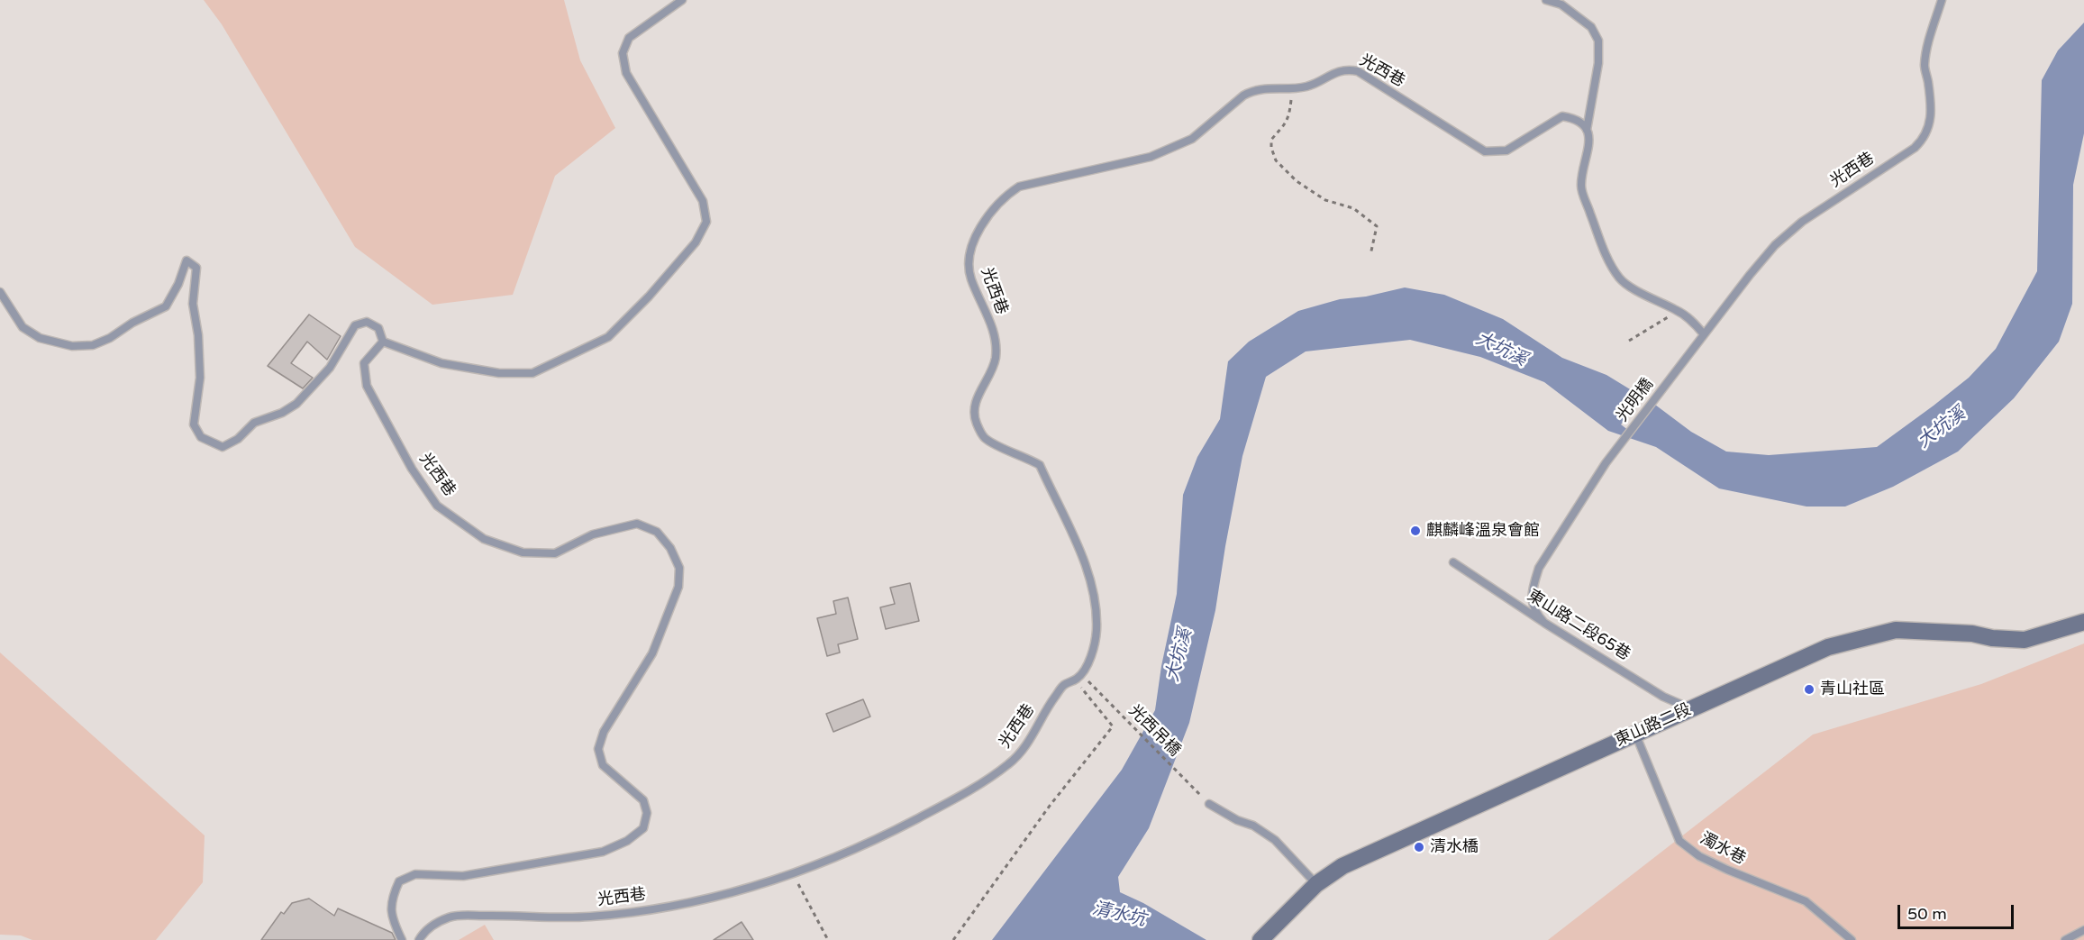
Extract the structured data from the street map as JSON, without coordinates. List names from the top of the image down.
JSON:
{
  "streets": {
    "main road": ["東山路二段"],
    "lane": [
      "光西巷",
      "光明橋",
      "東山路二段65巷",
      "濁水巷"
    ],
    "path": ["光西吊橋"]
  },
  "crossings": [
    ["光西巷", "光明橋"],
    ["光西巷", "光西吊橋"],
    ["光明橋", "東山路二段65巷"],
    ["東山路二段65巷", "東山路二段"],
    ["東山路二段", "濁水巷"]
  ],
  "water": ["大坑溪", "清水坑"],
  "places": ["麒麟峰溫泉會館", "青山社區", "清水橋"],
  "scale_bar": "50 m"
}
